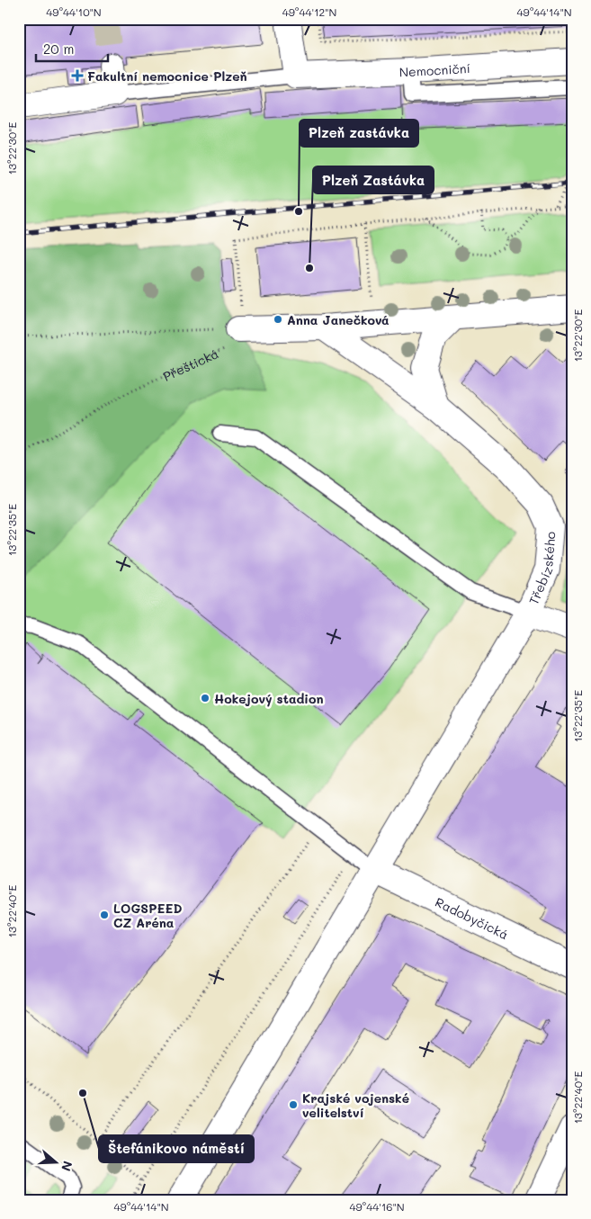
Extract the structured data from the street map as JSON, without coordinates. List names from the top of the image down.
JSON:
{
  "streets": {
    "street": ["Nemocniční", "Třebízského", "Radobyčická"],
    "path": ["Přeštická"]
  },
  "crossings": [
    ["Třebízského", "Radobyčická"]
  ],
  "places": {
    "health": ["Fakultní nemocnice Plzeň"],
    "other": [
      "Plzeň zastávka",
      "Plzeň Zastávka",
      "Anna Janečková",
      "Hokejový stadion",
      "LOGSPEED CZ Aréna",
      "Štefánikovo náměstí",
      "Krajské vojenské velitelství"
    ]
  },
  "scale_bar": "20 m",
  "north": "right",
  "coordinates": [
    "49°44'10\"N",
    "49°44'12\"N",
    "49°44'14\"N",
    "13°22'30\"E",
    "13°22'35\"E",
    "13°22'40\"E",
    "49°44'16\"N"
  ]
}
